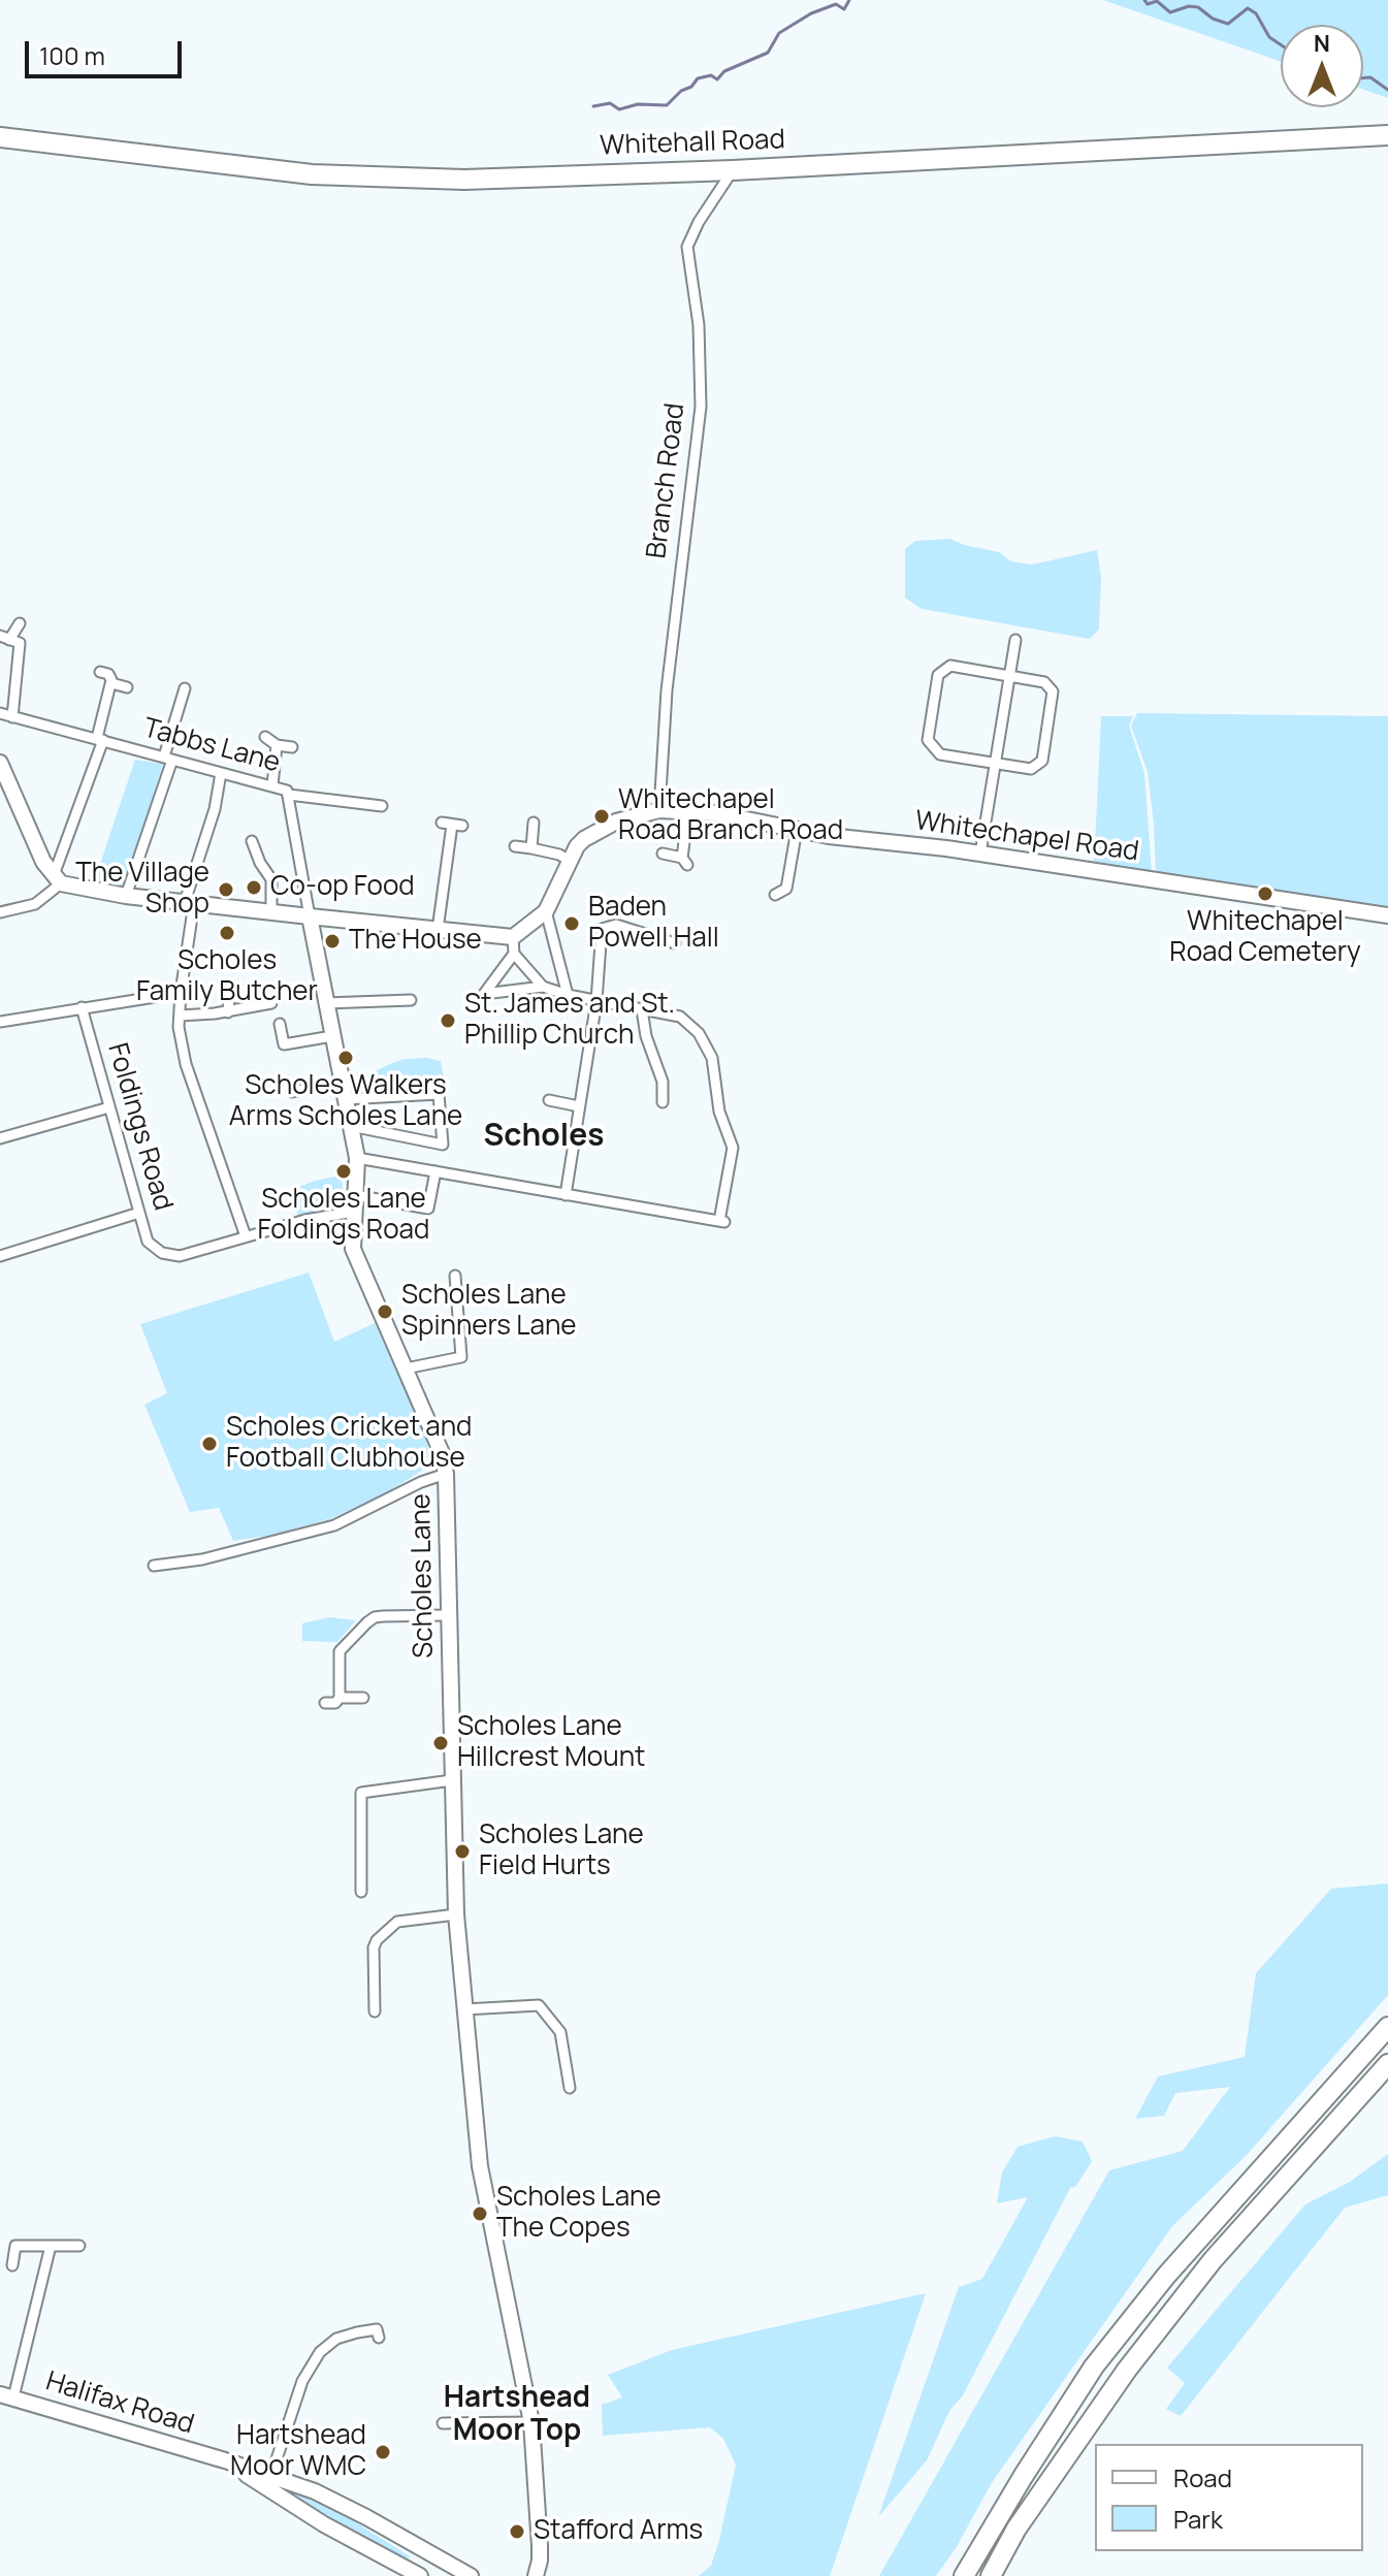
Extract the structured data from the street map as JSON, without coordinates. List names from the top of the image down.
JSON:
{
  "streets": {
    "highway": ["Whitehall Road"],
    "main road": ["Whitechapel Road", "Scholes Lane", "Halifax Road"],
    "street": ["Branch Road", "Tabbs Lane", "Foldings Road"]
  },
  "crossings": [
    ["Whitehall Road", "Branch Road"],
    ["Branch Road", "Whitechapel Road"],
    ["Tabbs Lane", "Scholes Lane"],
    ["Foldings Road", "Scholes Lane"]
  ],
  "districts": ["Scholes", "Hartshead Moor Top"],
  "places": [
    "Whitechapel Road Branch Road",
    "Co-op Food",
    "The Village Shop",
    "Whitechapel Road Cemetery",
    "Baden Powell Hall",
    "Scholes Family Butcher",
    "The House",
    "St. James and St. Phillip Church",
    "Scholes Walkers Arms Scholes Lane",
    "Scholes Lane Foldings Road",
    "Scholes Lane Spinners Lane",
    "Scholes Cricket and Football Clubhouse",
    "Scholes Lane Hillcrest Mount",
    "Scholes Lane Field Hurts",
    "Scholes Lane The Copes",
    "Hartshead Moor WMC",
    "Stafford Arms"
  ],
  "legend": ["Road", "Park"],
  "scale_bar": "100 m",
  "north": "top"
}
